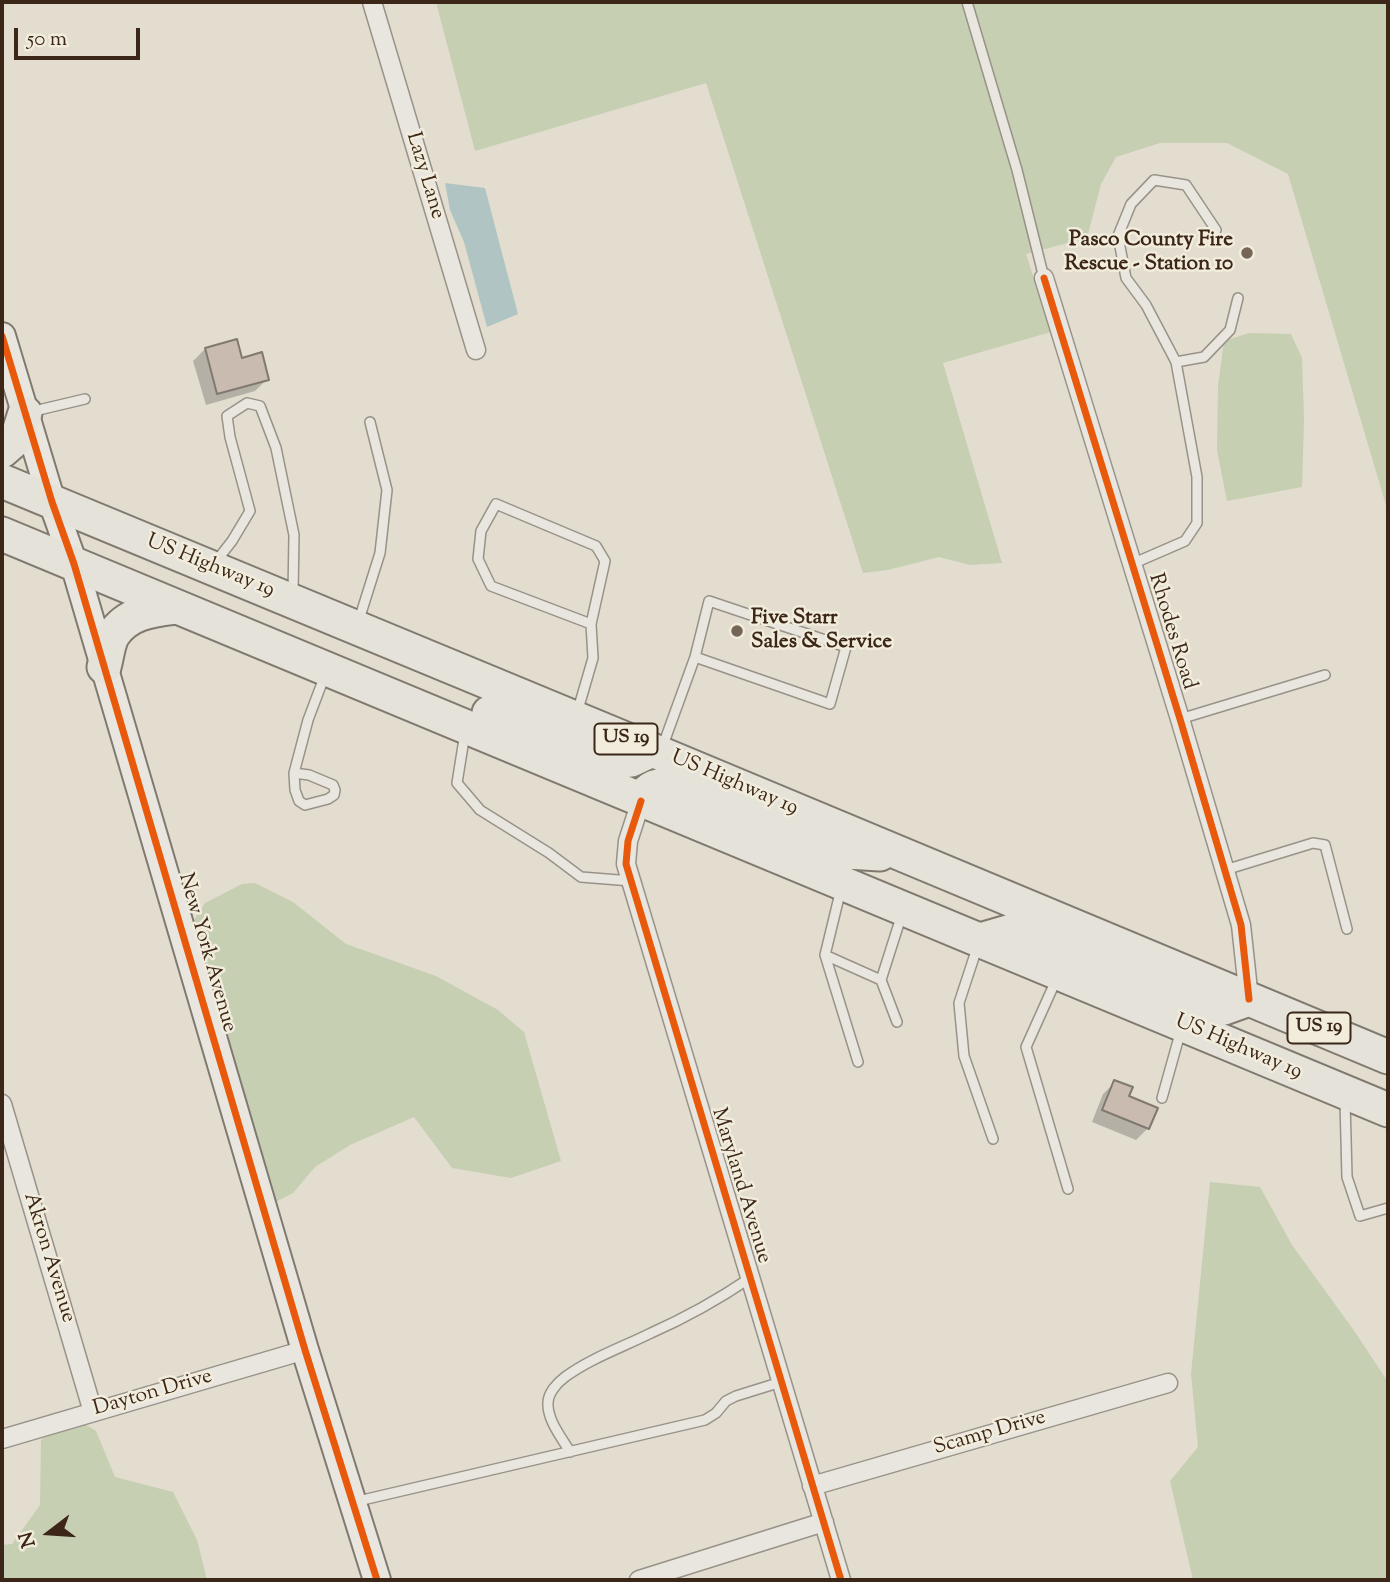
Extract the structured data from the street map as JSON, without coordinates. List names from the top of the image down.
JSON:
{
  "streets": {
    "highway": ["US Highway 19", "US 19"],
    "street": [
      "Lazy Lane",
      "Rhodes Road",
      "New York Avenue",
      "Maryland Avenue",
      "Akron Avenue",
      "Dayton Drive",
      "Scamp Drive"
    ]
  },
  "crossings": [
    ["US Highway 19", "Rhodes Road"],
    ["US Highway 19", "New York Avenue"],
    ["US Highway 19", "Maryland Avenue"],
    ["New York Avenue", "Dayton Drive"],
    ["Maryland Avenue", "Scamp Drive"],
    ["Akron Avenue", "Dayton Drive"]
  ],
  "places": ["Pasco County Fire Rescue - Station 10", "Five Starr Sales & Service"],
  "scale_bar": "50 m",
  "north": "left"
}
